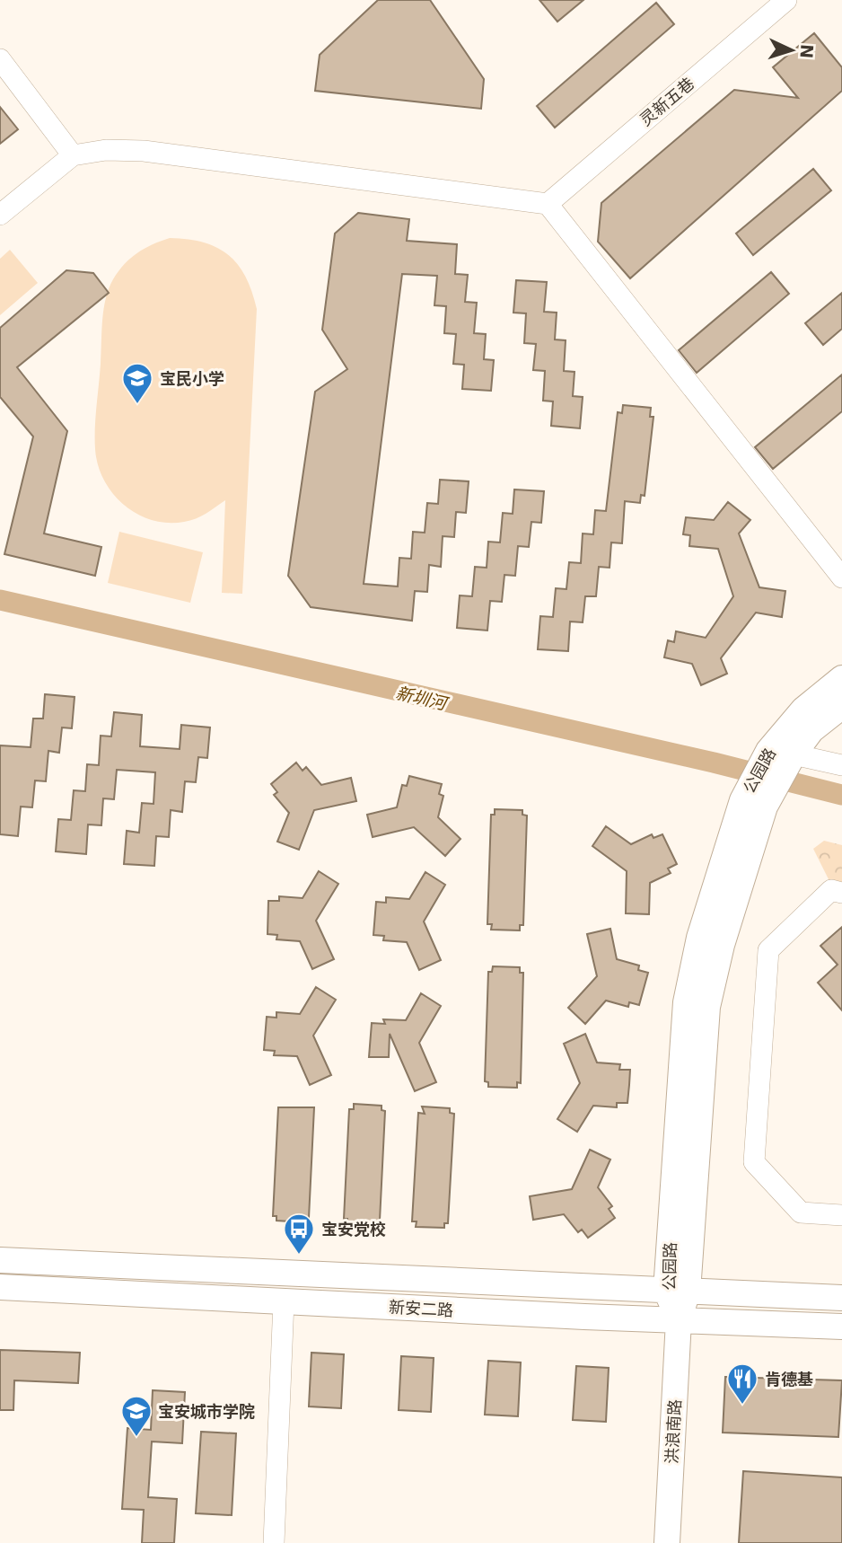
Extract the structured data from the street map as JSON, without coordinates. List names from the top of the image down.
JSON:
{
  "streets": {
    "main road": ["公园路", "新安二路", "洪浪南路"],
    "street": ["灵新五巷"]
  },
  "crossings": [
    ["公园路", "新安二路"],
    ["公园路", "洪浪南路"],
    ["新安二路", "洪浪南路"]
  ],
  "water": ["新圳河"],
  "places": {
    "school or university": ["宝民小学", "宝安城市学院"],
    "bus stop": ["宝安党校"],
    "restaurant": ["肯德基"]
  },
  "north": "right"
}
